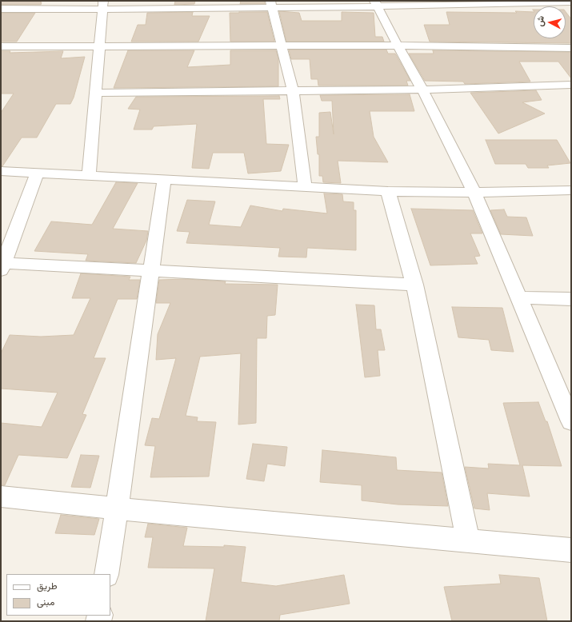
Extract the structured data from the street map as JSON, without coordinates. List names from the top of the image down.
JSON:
{
  "legend": ["طريق", "مبنى"],
  "north": "left"
}
